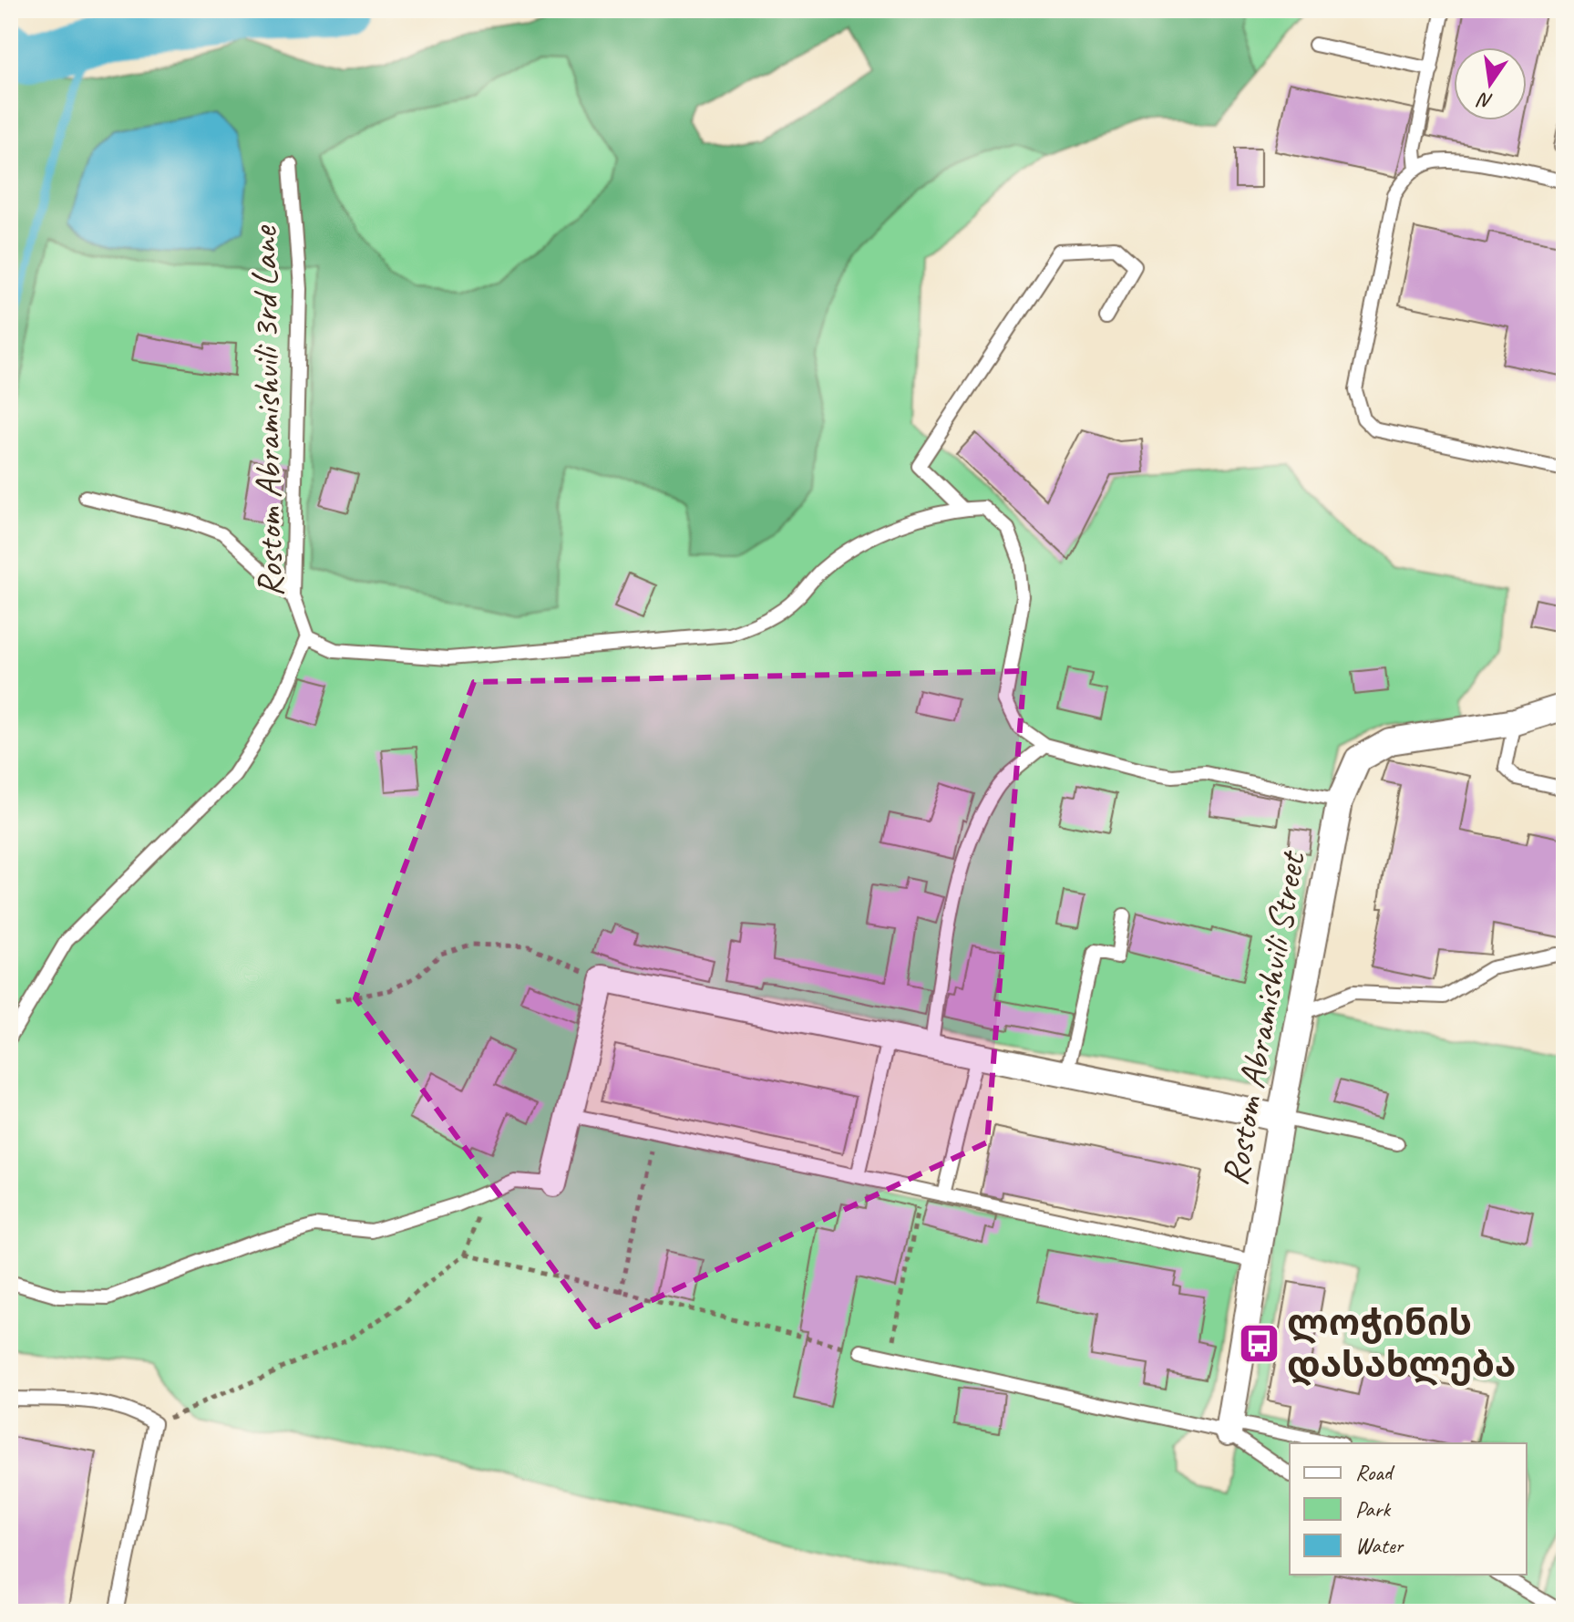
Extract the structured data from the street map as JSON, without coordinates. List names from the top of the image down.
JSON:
{
  "streets": {
    "street": ["Rostom Abramishvili Street"],
    "lane": ["Rostom Abramishvili 3rd Lane"]
  },
  "places": {
    "bus stop": ["ლოჭინის დასახლება"]
  },
  "legend": ["Road", "Park", "Water"],
  "north": "bottom"
}
